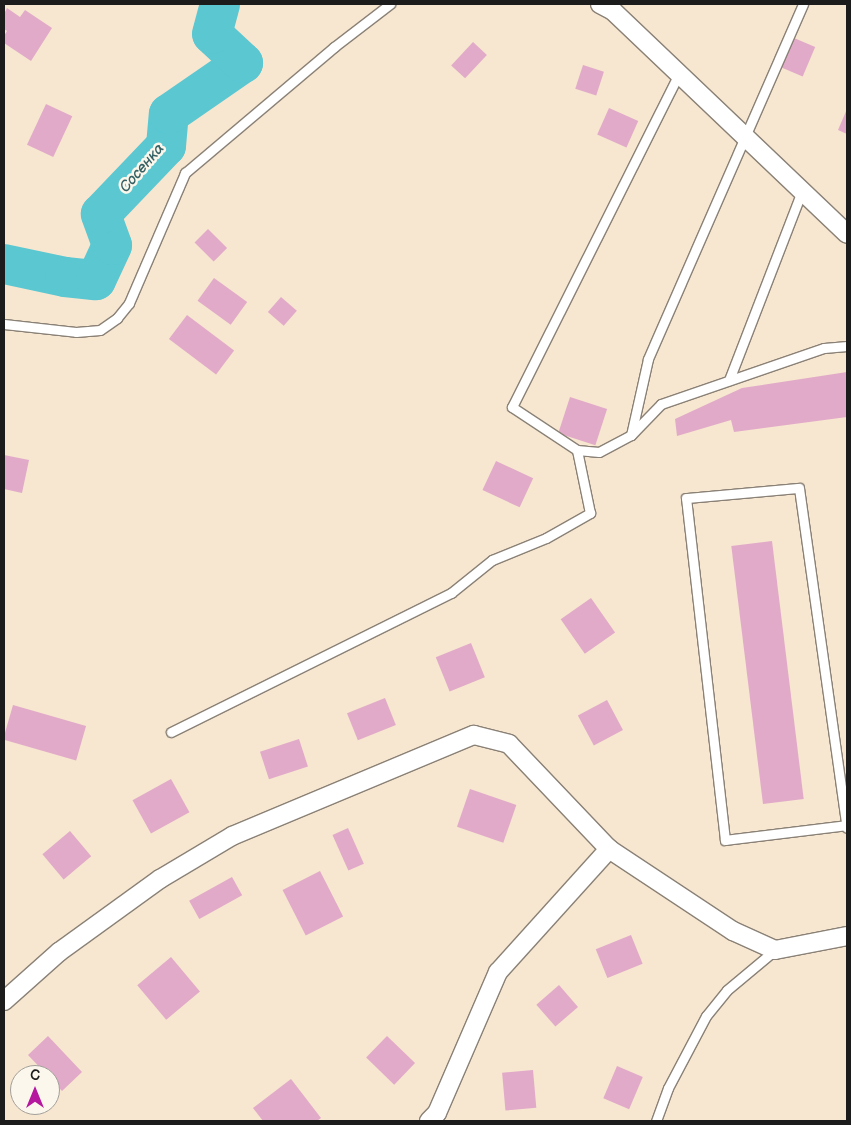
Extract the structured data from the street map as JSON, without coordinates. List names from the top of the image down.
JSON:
{
  "water": ["Сосенка"],
  "north": "top"
}
